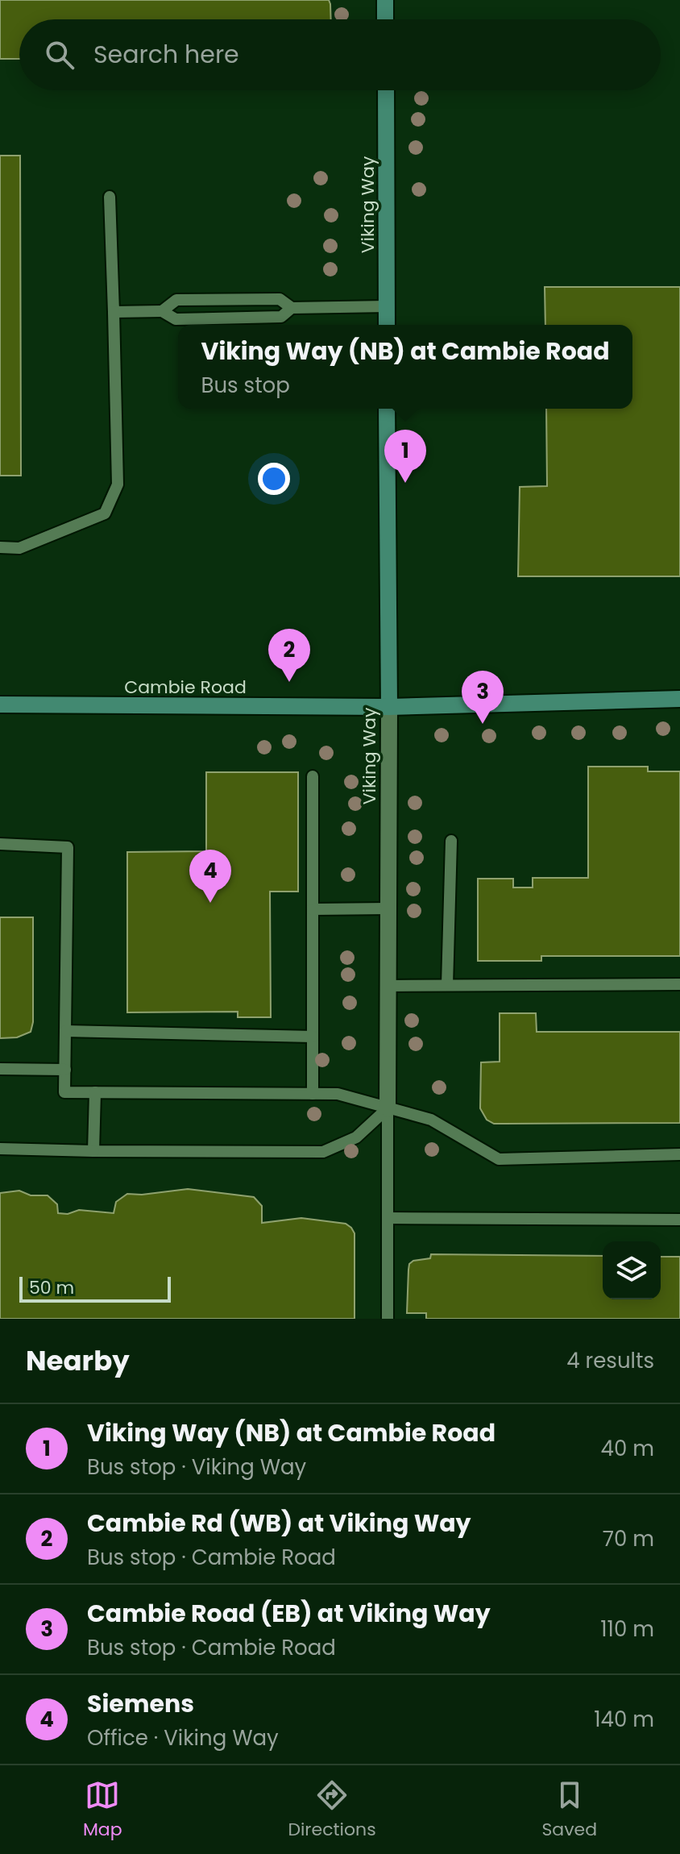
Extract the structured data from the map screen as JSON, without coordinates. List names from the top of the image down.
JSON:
{
  "streets": {
    "main road": ["Viking Way", "Cambie Road"]
  },
  "crossings": [
    ["Viking Way", "Cambie Road"]
  ],
  "scale_bar": "50 m",
  "page": {
    "search": "Search here",
    "popup": ["Viking Way (NB) at Cambie Road", "Bus stop"],
    "pins": [
      "1",
      "2",
      "3",
      "4"
    ],
    "scale": "50 m",
    "heading": ["Nearby", "4 results"],
    "list": [
      {
        "mark": "1",
        "name": "Viking Way (NB) at Cambie Road",
        "note": "Bus stop · Viking Way",
        "value": "40 m"
      },
      {
        "mark": "2",
        "name": "Cambie Rd (WB) at Viking Way",
        "note": "Bus stop · Cambie Road",
        "value": "70 m"
      },
      {
        "mark": "3",
        "name": "Cambie Road (EB) at Viking Way",
        "note": "Bus stop · Cambie Road",
        "value": "110 m"
      },
      {
        "mark": "4",
        "name": "Siemens",
        "note": "Office · Viking Way",
        "value": "140 m"
      }
    ],
    "nav": ["Map", "Directions", "Saved"]
  }
}
